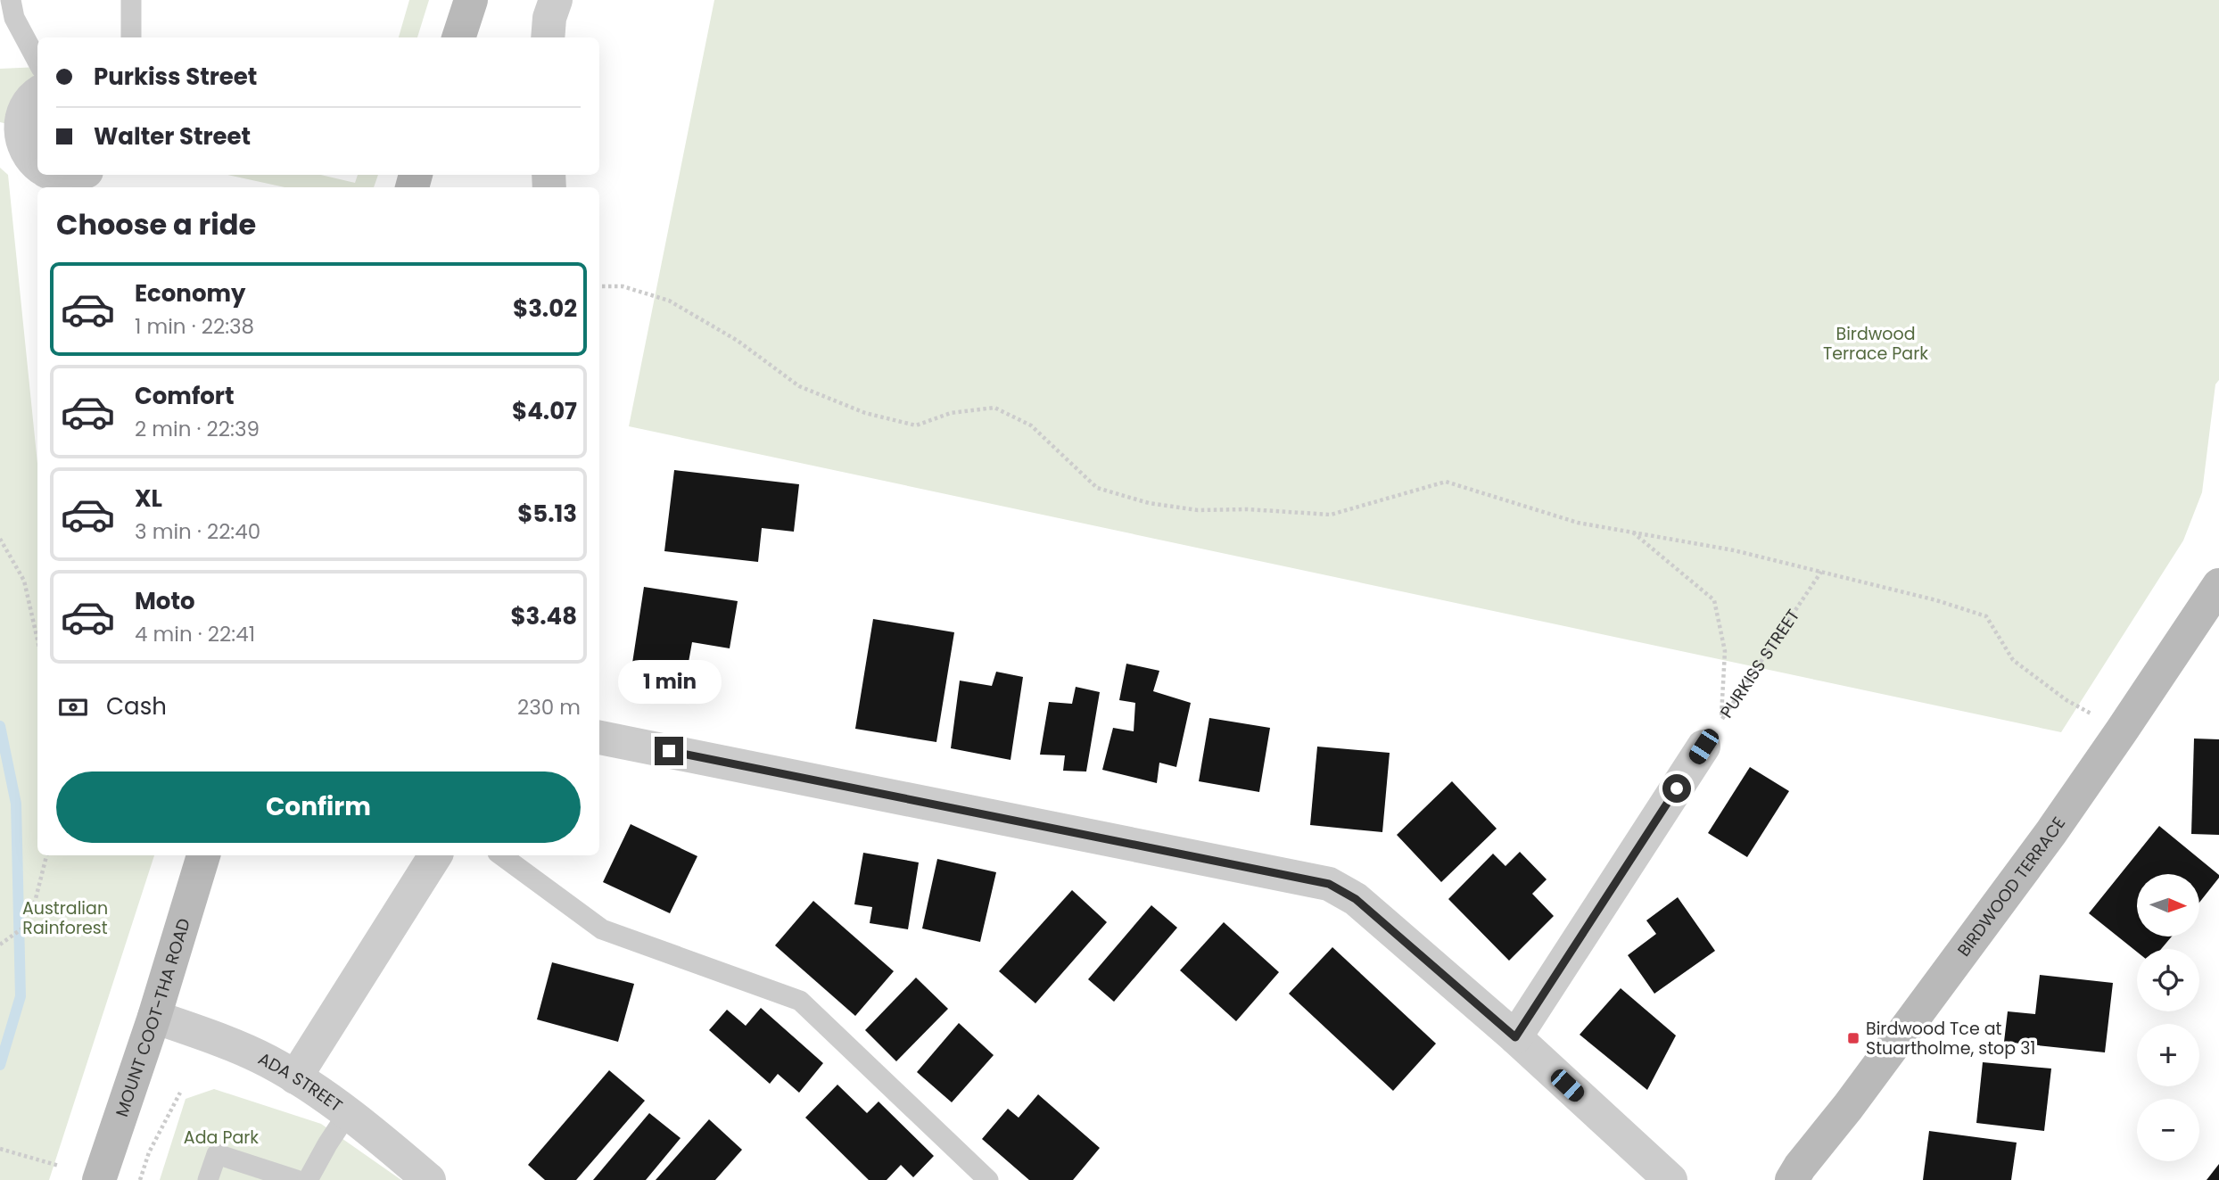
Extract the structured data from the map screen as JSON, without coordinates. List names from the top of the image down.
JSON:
{
  "streets": {
    "main road": ["BIRDWOOD TERRACE", "MOUNT COOT-THA ROAD"],
    "street": ["ADA STREET"],
    "path": ["PURKISS STREET"]
  },
  "crossings": [
    ["MOUNT COOT-THA ROAD", "ADA STREET"]
  ],
  "parks": ["Birdwood Terrace Park", "Australian Rainforest", "Ada Park"],
  "places": {
    "transit": ["Birdwood Tce at Stuartholme, stop 31"]
  },
  "north": "right",
  "page": {
    "banner": ["Purkiss Street", "Walter Street"],
    "heading": "Choose a ride",
    "list": [
      {
        "name": "Economy",
        "note": "1 min · 22:38",
        "value": "$3.02"
      },
      {
        "name": "Comfort",
        "note": "2 min · 22:39",
        "value": "$4.07"
      },
      {
        "name": "XL",
        "note": "3 min · 22:40",
        "value": "$5.13"
      },
      {
        "name": "Moto",
        "note": "4 min · 22:41",
        "value": "$3.48"
      }
    ],
    "bubble": "1 min",
    "pay": ["Cash", "230 m"],
    "buttons": "Confirm",
    "map_buttons": ["+", "−"]
  }
}
